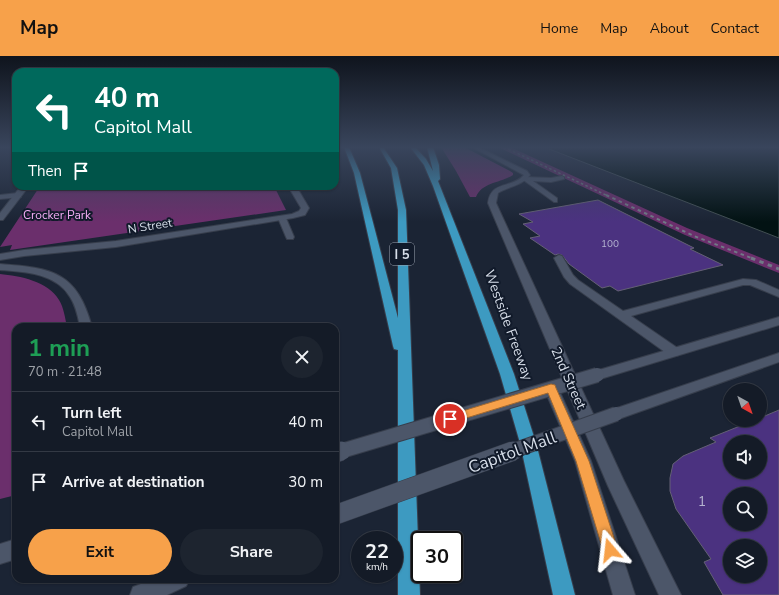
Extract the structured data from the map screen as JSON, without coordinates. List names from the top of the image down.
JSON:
{
  "streets": {
    "highway": ["I 5", "Westside Freeway"],
    "street": ["N Street", "2nd Street", "Capitol Mall"]
  },
  "crossings": [
    ["2nd Street", "Capitol Mall"]
  ],
  "parks": ["Crocker Park"],
  "house_numbers": ["100", "1"],
  "north": "bottom right",
  "page": {
    "header": "Map",
    "nav": [
      "Home",
      "Map",
      "About",
      "Contact"
    ],
    "turn": ["40 m", "Capitol Mall"],
    "then": "Then",
    "heading": ["1 min", "70 m · 21:48"],
    "list": [
      {
        "name": "Turn left",
        "note": "Capitol Mall",
        "value": "40 m"
      },
      {
        "name": "Arrive at destination",
        "value": "30 m"
      }
    ],
    "buttons": ["Exit", "Share"],
    "speed": "22 km/h",
    "limit": "30"
  }
}
